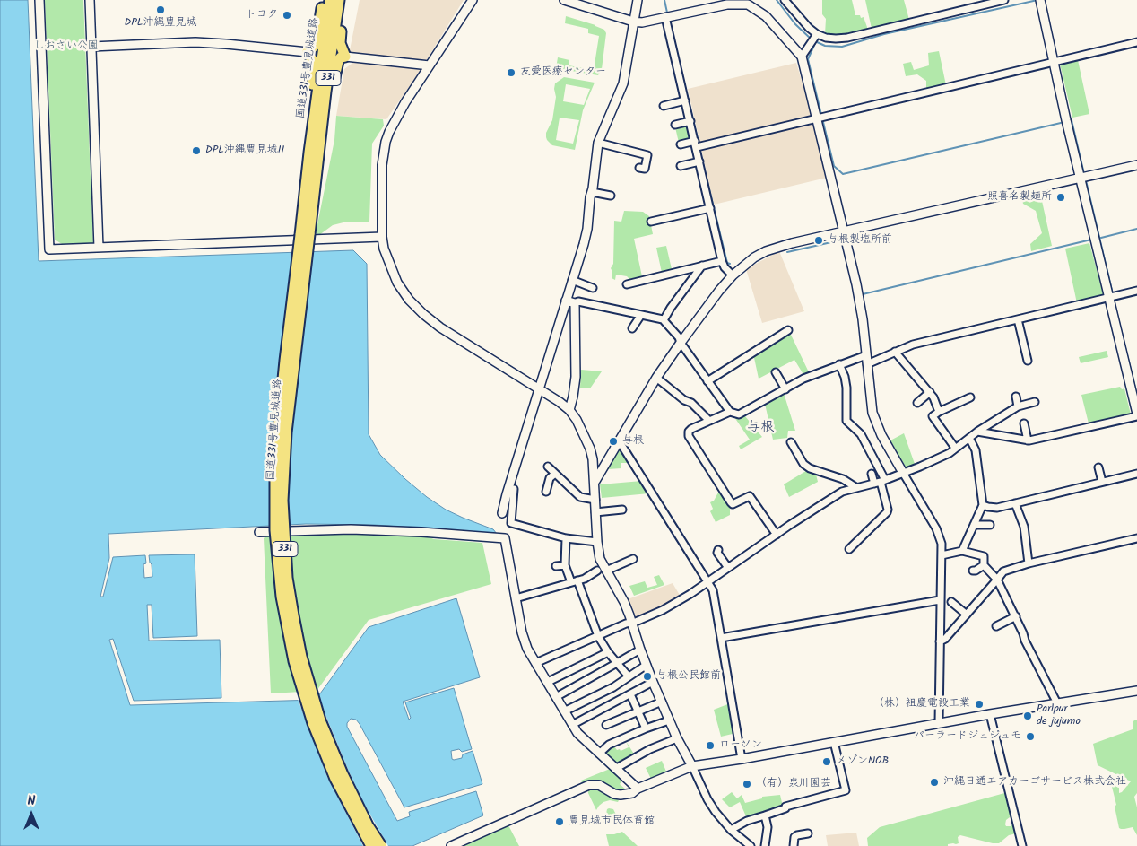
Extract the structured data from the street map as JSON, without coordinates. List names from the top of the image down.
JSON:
{
  "streets": {
    "highway": ["国道331号豊見城道路", "331"]
  },
  "districts": ["与根"],
  "parks": ["しおさい公園"],
  "places": [
    "DPL沖縄豊見城",
    "トヨタ",
    "友愛医療センター",
    "DPL沖縄豊見城II",
    "照喜名製麺所",
    "与根製塩所前",
    "与根",
    "与根公民館前",
    "（株）祖慶電設工業",
    "Parlpur de jujumo",
    "パーラードジュジュモ",
    "ローソン",
    "メゾンNOB",
    "沖縄日通エアカーゴサービス株式会社",
    "（有）泉川園芸",
    "豊見城市民体育館"
  ],
  "north": "top"
}
